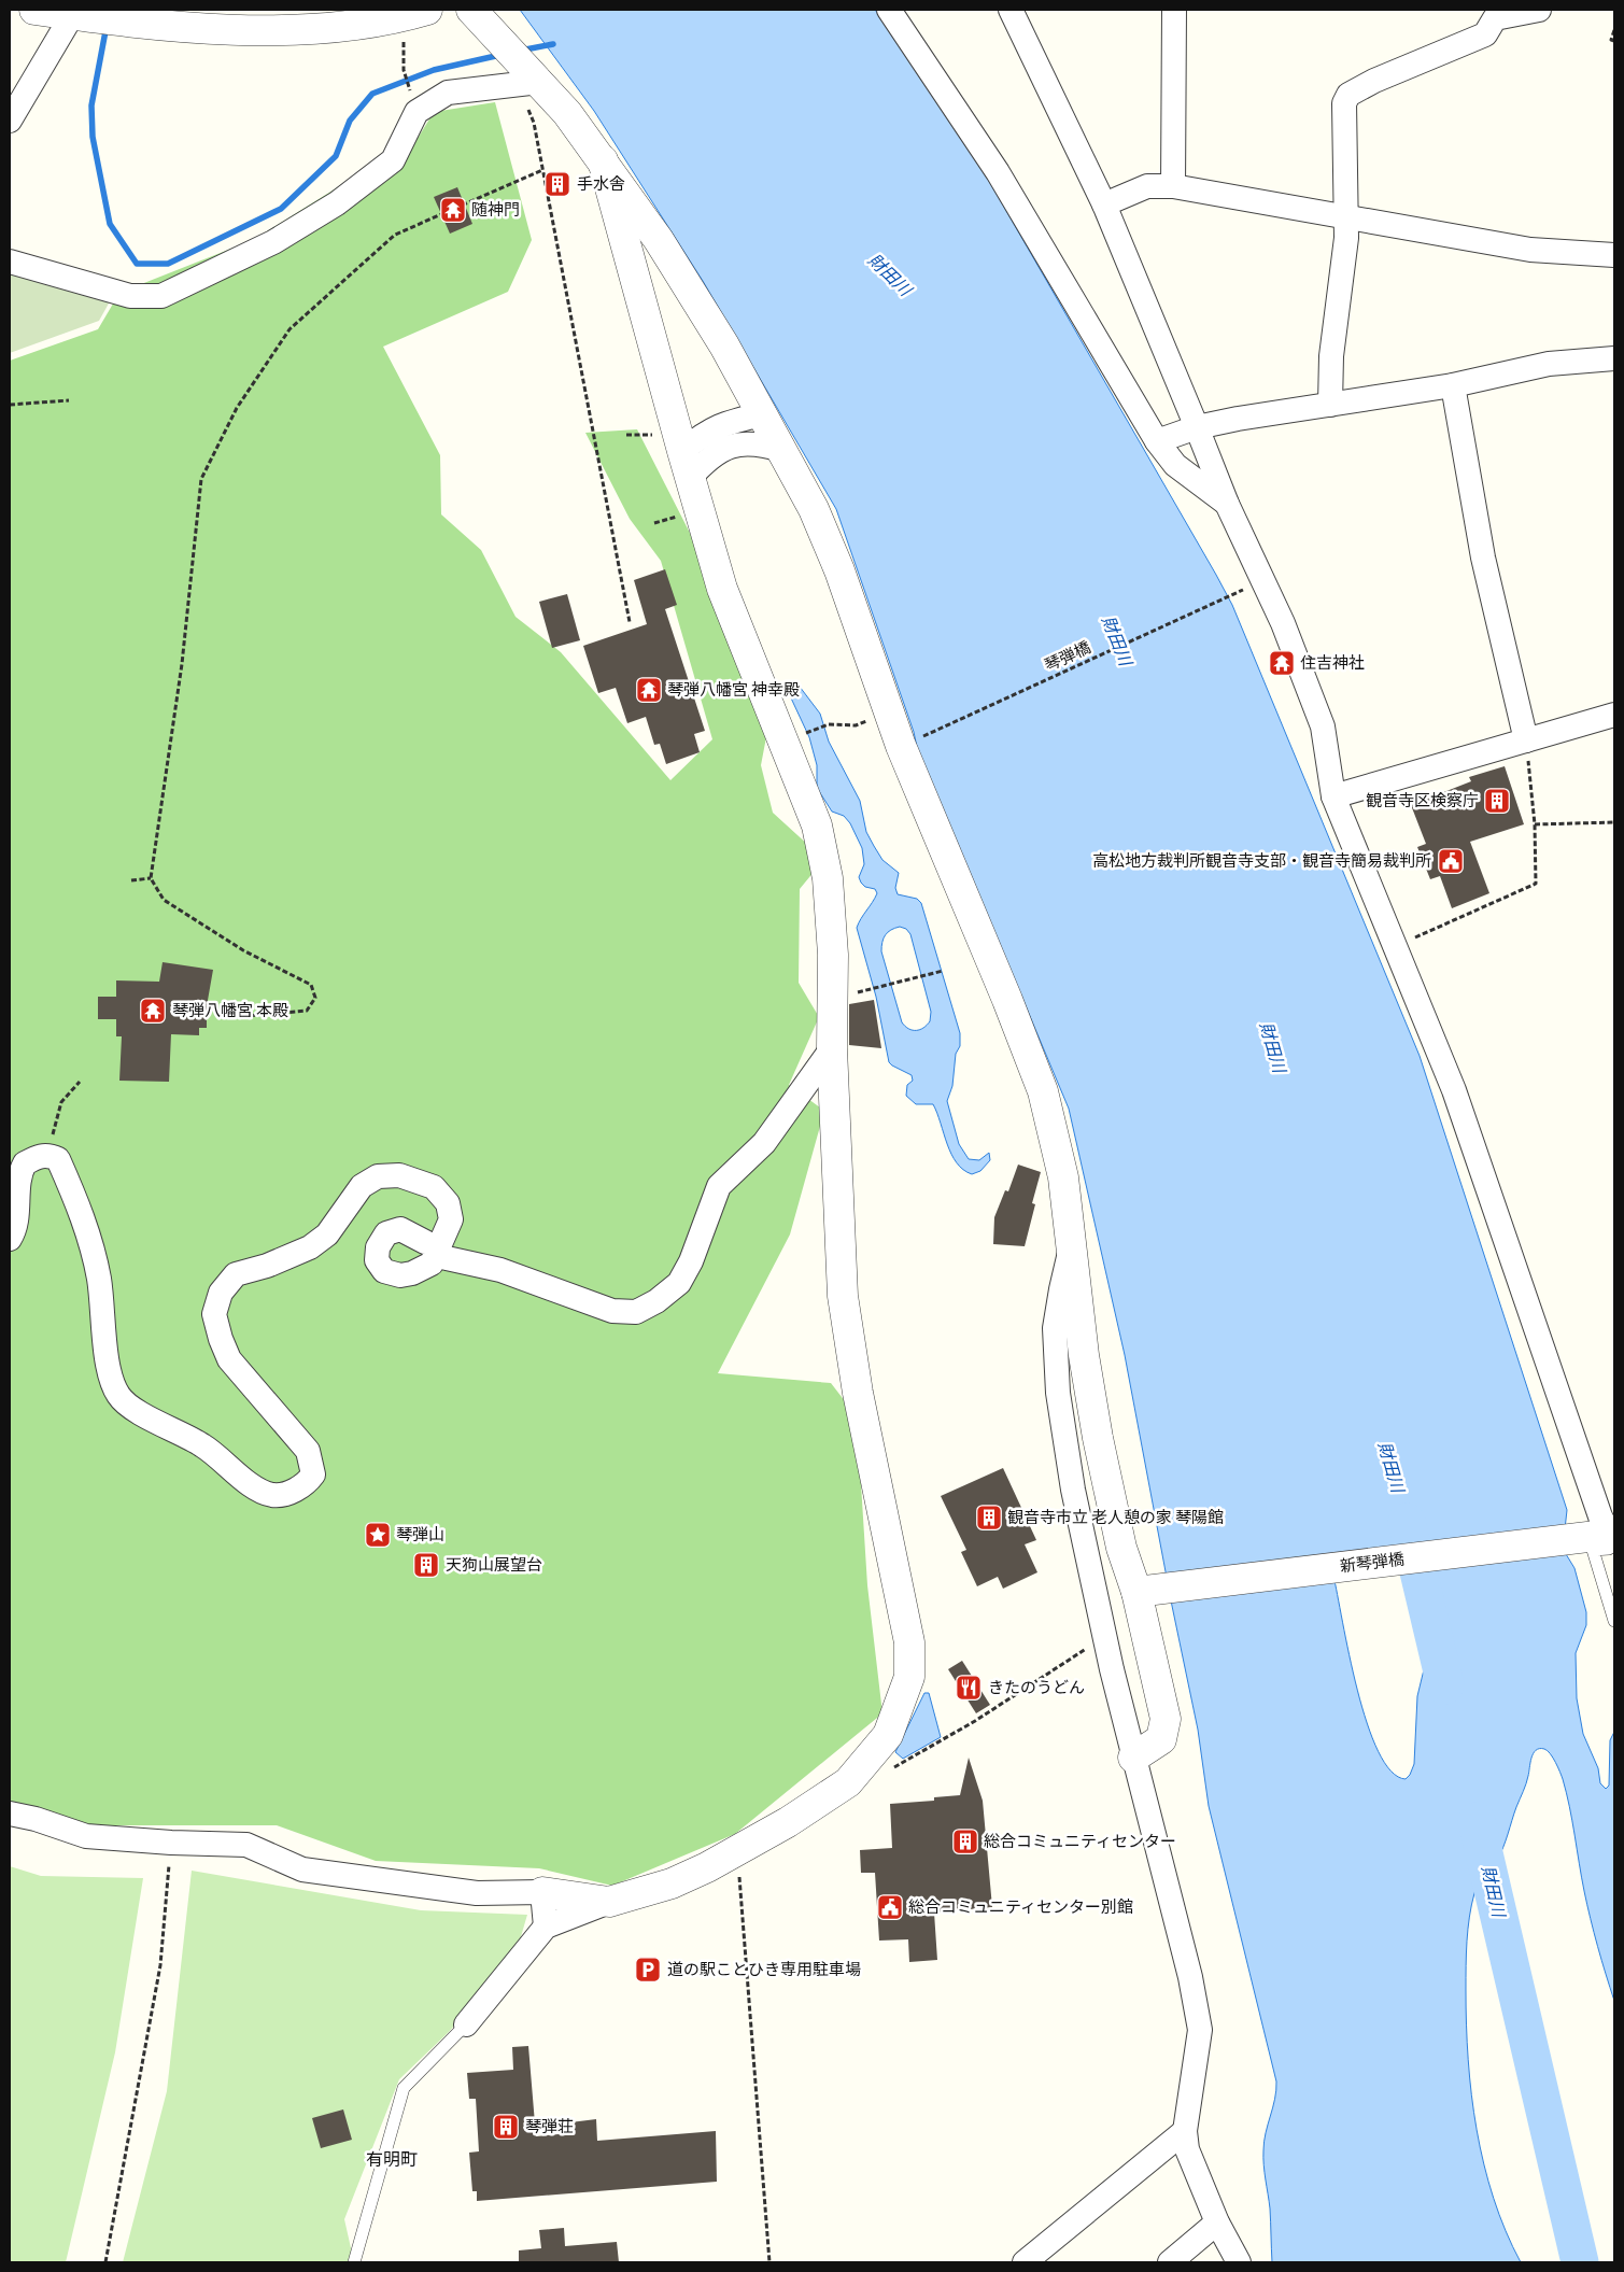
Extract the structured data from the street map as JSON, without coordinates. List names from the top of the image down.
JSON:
{
  "streets": {
    "street": ["新琴弾橋"],
    "path": ["琴弾橋"]
  },
  "districts": ["有明町"],
  "water": ["財田川"],
  "places": {
    "building": [
      "手水舎",
      "観音寺区検察庁",
      "観音寺市立 老人憩の家 琴陽館",
      "天狗山展望台",
      "総合コミュニティセンター",
      "琴弾荘"
    ],
    "temple": [
      "随神門",
      "住吉神社",
      "琴弾八幡宮 神幸殿",
      "琴弾八幡宮 本殿"
    ],
    "public building": ["高松地方裁判所観音寺支部・観音寺簡易裁判所", "総合コミュニティセンター別館"],
    "place": ["琴弾山"],
    "restaurant": ["きたのうどん"],
    "parking": ["道の駅ことひき専用駐車場"]
  }
}
